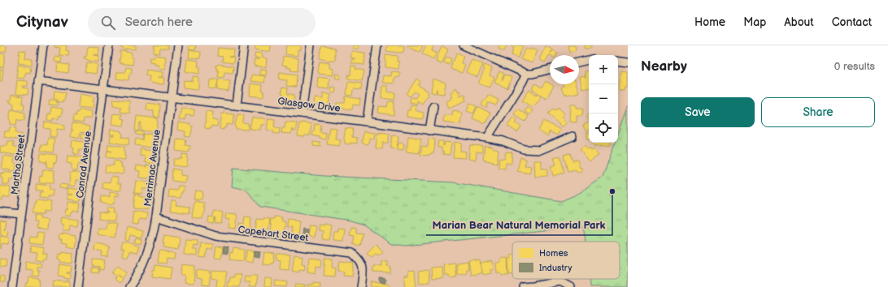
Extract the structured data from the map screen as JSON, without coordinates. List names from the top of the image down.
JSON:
{
  "streets": {
    "street": [
      "Glasgow Drive",
      "Martha Street",
      "Conrad Avenue",
      "Merrimac Avenue",
      "Capehart Street"
    ]
  },
  "crossings": [
    ["Glasgow Drive", "Martha Street"],
    ["Glasgow Drive", "Conrad Avenue"],
    ["Glasgow Drive", "Merrimac Avenue"],
    ["Merrimac Avenue", "Capehart Street"]
  ],
  "places": ["Marian Bear Natural Memorial Park"],
  "legend": ["Homes", "Industry"],
  "north": "right",
  "page": {
    "header": "Citynav",
    "search": "Search here",
    "nav": [
      "Home",
      "Map",
      "About",
      "Contact"
    ],
    "heading": ["Nearby", "0 results"],
    "map_buttons": ["+", "−"],
    "buttons": ["Save", "Share"]
  }
}
